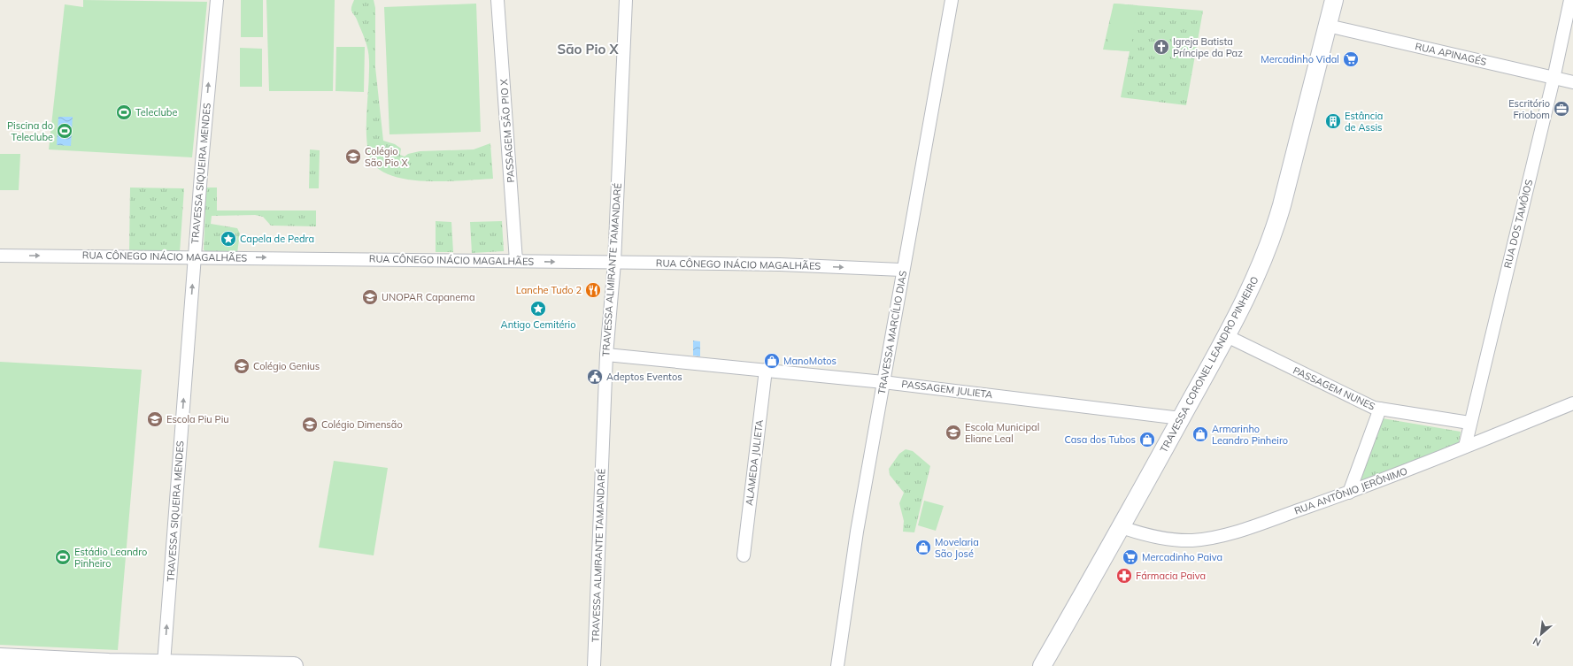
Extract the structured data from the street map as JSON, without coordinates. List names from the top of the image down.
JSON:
{
  "streets": {
    "street": [
      "RUA APINAGÉS",
      "PASSAGEM SÃO PIO X",
      "TRAVESSA SIQUEIRA MENDES",
      "RUA DOS TAMÔIOS",
      "RUA CÔNEGO INÁCIO MAGALHÃES",
      "TRAVESSA ALMIRANTE TAMANDARÉ",
      "TRAVESSA MARCÍLIO DIAS",
      "TRAVESSA CORONEL LEANDRO PINHEIRO",
      "PASSAGEM NUNES",
      "PASSAGEM JULIETA",
      "ALAMEDA JULIETA",
      "RUA ANTÔNIO JERÔNIMO"
    ]
  },
  "crossings": [
    ["RUA APINAGÉS", "RUA DOS TAMÔIOS"],
    ["RUA APINAGÉS", "TRAVESSA CORONEL LEANDRO PINHEIRO"],
    ["PASSAGEM SÃO PIO X", "RUA CÔNEGO INÁCIO MAGALHÃES"],
    ["TRAVESSA SIQUEIRA MENDES", "RUA CÔNEGO INÁCIO MAGALHÃES"],
    ["RUA DOS TAMÔIOS", "PASSAGEM NUNES"],
    ["RUA DOS TAMÔIOS", "RUA ANTÔNIO JERÔNIMO"],
    ["RUA CÔNEGO INÁCIO MAGALHÃES", "TRAVESSA ALMIRANTE TAMANDARÉ"],
    ["RUA CÔNEGO INÁCIO MAGALHÃES", "TRAVESSA MARCÍLIO DIAS"],
    ["TRAVESSA ALMIRANTE TAMANDARÉ", "PASSAGEM JULIETA"],
    ["TRAVESSA MARCÍLIO DIAS", "PASSAGEM JULIETA"],
    ["TRAVESSA CORONEL LEANDRO PINHEIRO", "PASSAGEM NUNES"],
    ["TRAVESSA CORONEL LEANDRO PINHEIRO", "PASSAGEM JULIETA"],
    ["TRAVESSA CORONEL LEANDRO PINHEIRO", "RUA ANTÔNIO JERÔNIMO"],
    ["PASSAGEM JULIETA", "ALAMEDA JULIETA"]
  ],
  "one_way": ["TRAVESSA SIQUEIRA MENDES", "RUA CÔNEGO INÁCIO MAGALHÃES"],
  "districts": ["São Pio X"],
  "places": {
    "church": ["Igreja Batista Príncipe da Paz"],
    "supermarket": ["Mercadinho Vidal", "Mercadinho Paiva"],
    "office": ["Escritório Friobom"],
    "sports": ["Teleclube", "Piscina do Teleclube", "Estádio Leandro Pinheiro"],
    "building": ["Estância de Assis"],
    "school or university": [
      "Colégio São Pio X",
      "UNOPAR Capanema",
      "Colégio Genius",
      "Escola Piu Piu",
      "Colégio Dimensão",
      "Escola Municipal Eliane Leal"
    ],
    "place": ["Capela de Pedra", "Antigo Cemitério"],
    "restaurant": ["Lanche Tudo 2"],
    "shop": [
      "ManoMotos",
      "Armarinho Leandro Pinheiro",
      "Casa dos Tubos",
      "Movelaria São José"
    ],
    "public building": ["Adeptos Eventos"],
    "pharmacy": ["Fármacia Paiva"]
  },
  "north": "bottom left"
}
